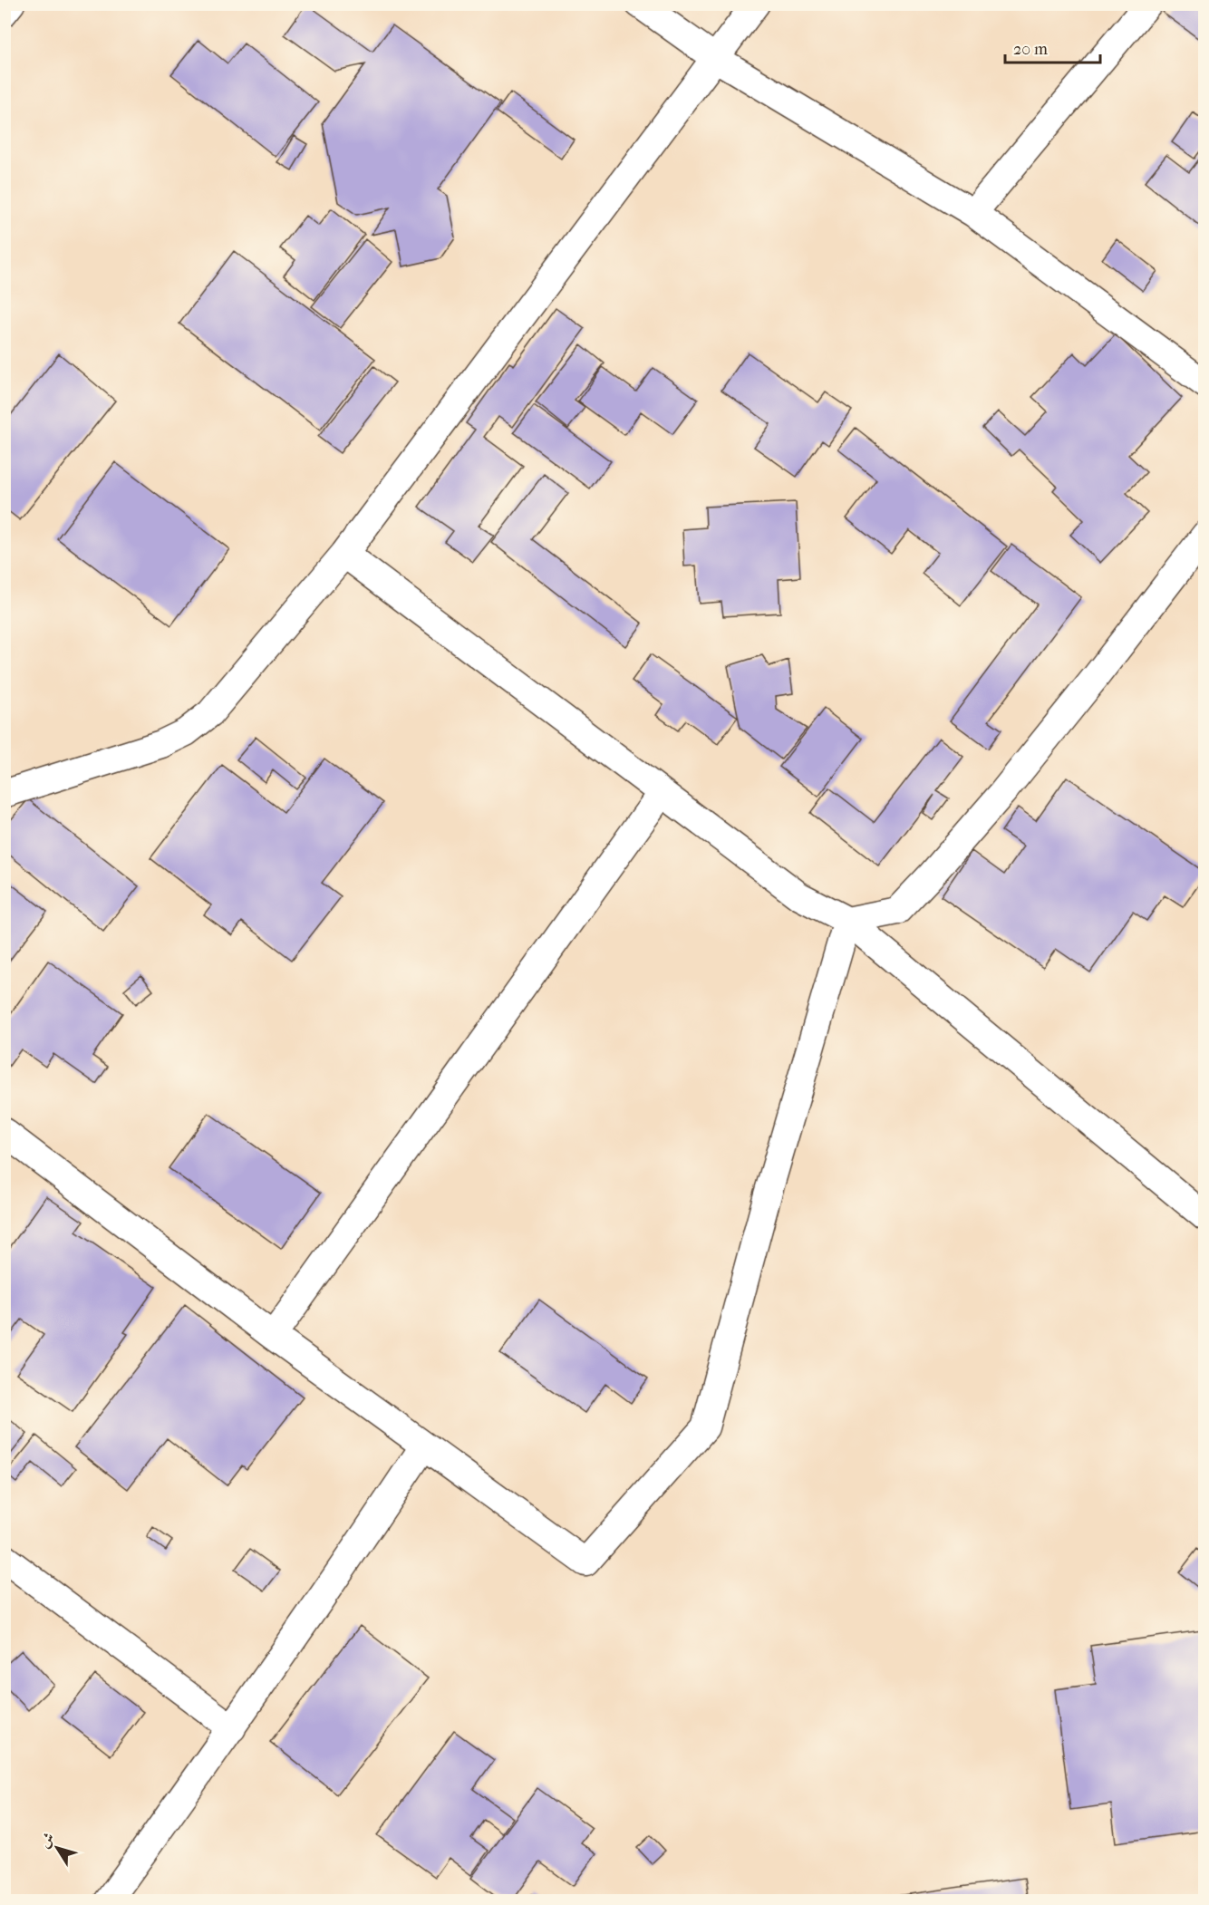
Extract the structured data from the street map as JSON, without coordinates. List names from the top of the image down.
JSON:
{
  "scale_bar": "20 m",
  "north": "top left"
}
